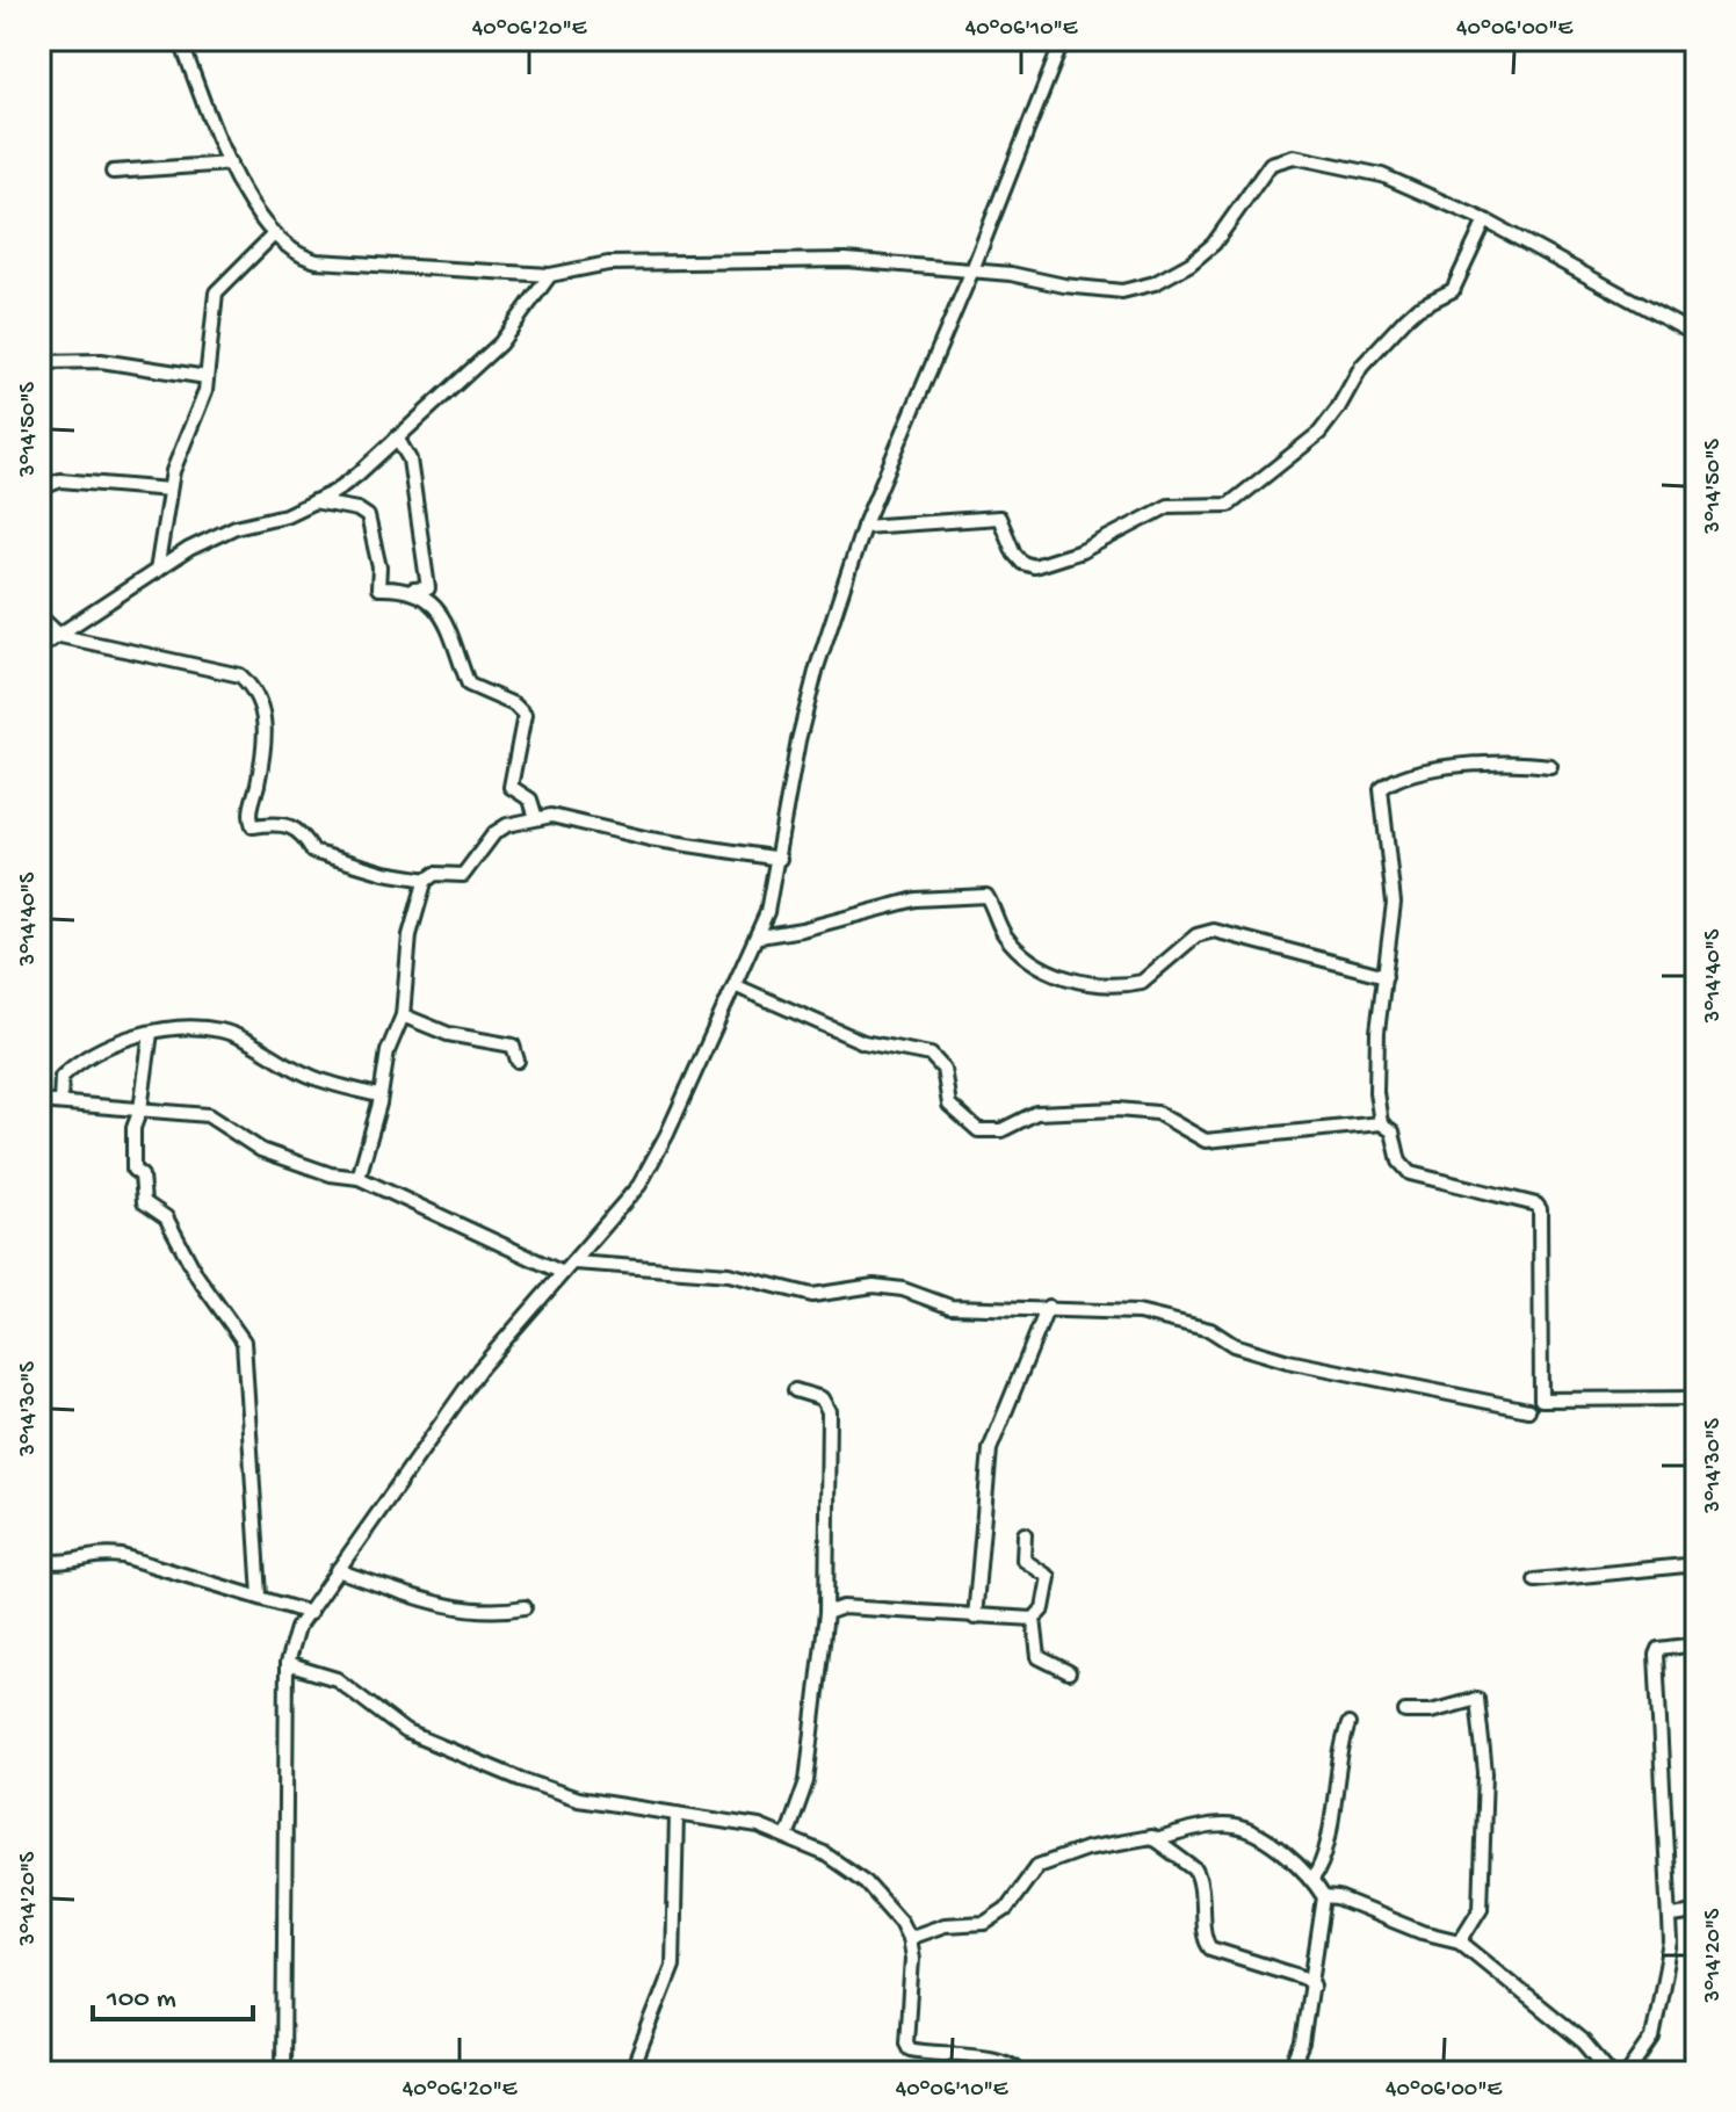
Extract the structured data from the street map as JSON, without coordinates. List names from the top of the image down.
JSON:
{
  "scale_bar": "100 m",
  "coordinates": [
    "40°06'20\"E",
    "40°06'10\"E",
    "40°06'00\"E",
    "3°14'50\"S",
    "3°14'40\"S",
    "3°14'30\"S",
    "3°14'20\"S"
  ]
}
